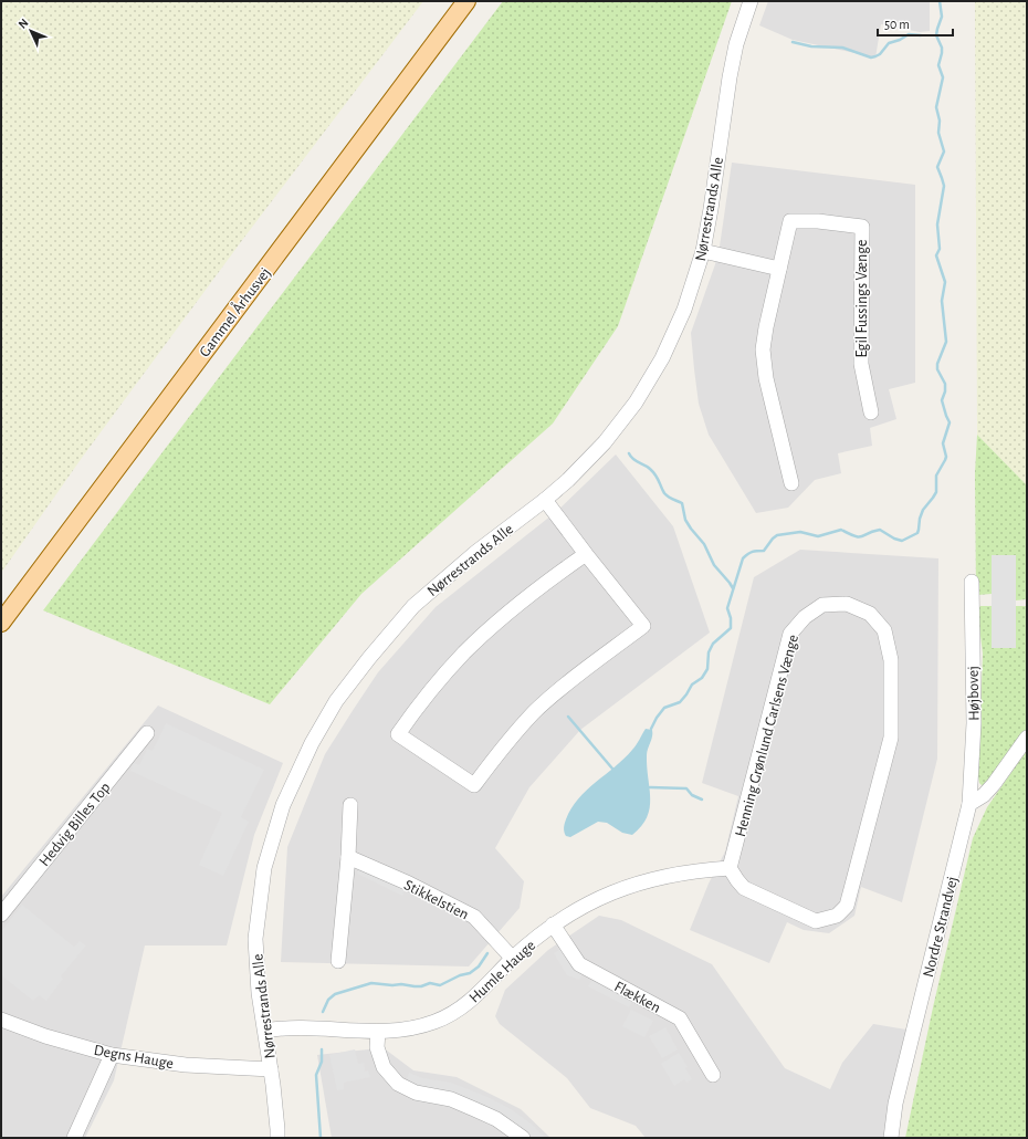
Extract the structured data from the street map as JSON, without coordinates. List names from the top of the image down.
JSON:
{
  "streets": {
    "main road": ["Gammel Århusvej"],
    "street": [
      "Nørrestrands Alle",
      "Egil Fussings Vænge",
      "Højbovej",
      "Henning Grønlund Carlsens Vænge",
      "Hedvig Billes Top",
      "Stikkelstien",
      "Nordre Strandvej",
      "Humle Hauge",
      "Flækken",
      "Degns Hauge"
    ]
  },
  "crossings": [
    ["Nørrestrands Alle", "Humle Hauge"],
    ["Nørrestrands Alle", "Degns Hauge"],
    ["Højbovej", "Nordre Strandvej"],
    ["Henning Grønlund Carlsens Vænge", "Humle Hauge"],
    ["Stikkelstien", "Humle Hauge"],
    ["Humle Hauge", "Flækken"]
  ],
  "scale_bar": "50 m",
  "north": "top left"
}
